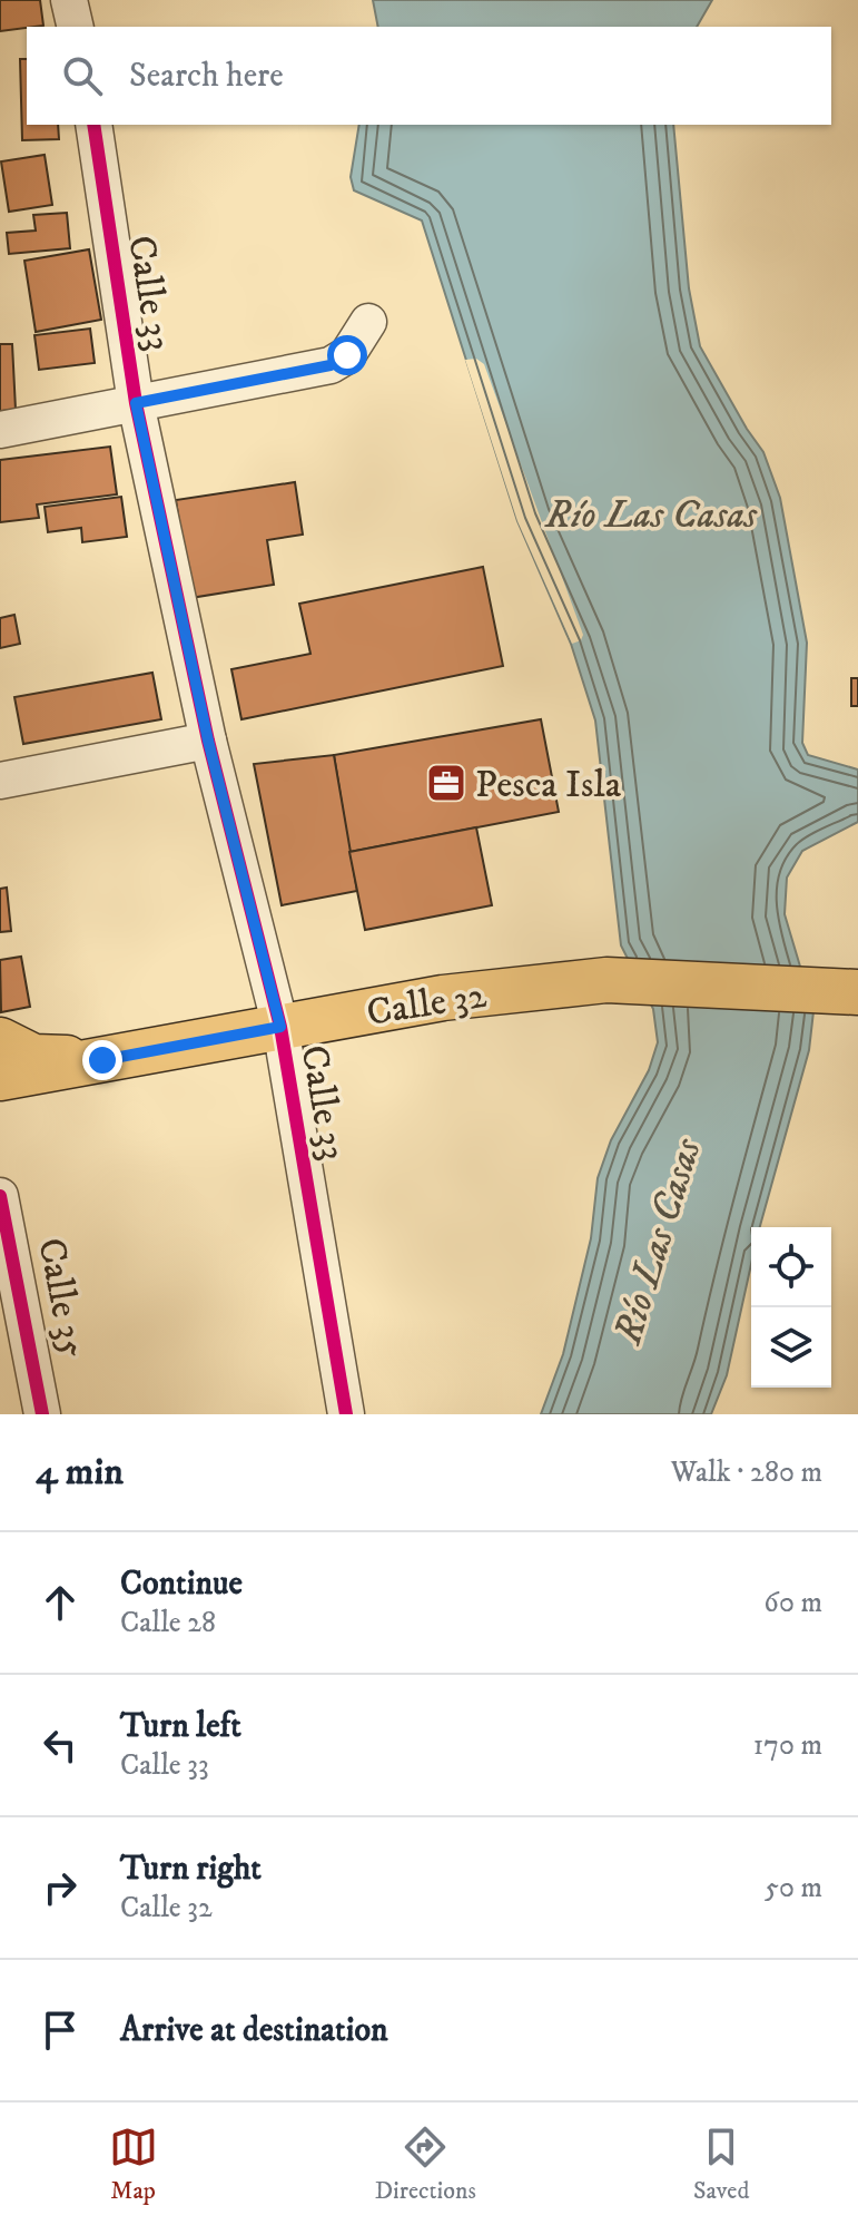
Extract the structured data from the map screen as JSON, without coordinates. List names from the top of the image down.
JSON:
{
  "streets": {
    "main road": ["Calle 32"],
    "street": ["Calle 33", "Calle 35"]
  },
  "crossings": [
    ["Calle 33", "Calle 32"]
  ],
  "water": ["Río Las Casas"],
  "places": {
    "office": ["Pesca Isla"]
  },
  "page": {
    "search": "Search here",
    "heading": ["4 min", "Walk · 280 m"],
    "list": [
      ["Continue", "Calle 28", "60 m"],
      ["Turn left", "Calle 33", "170 m"],
      ["Turn right", "Calle 32", "50 m"],
      "Arrive at destination"
    ],
    "nav": ["Map", "Directions", "Saved"]
  }
}
